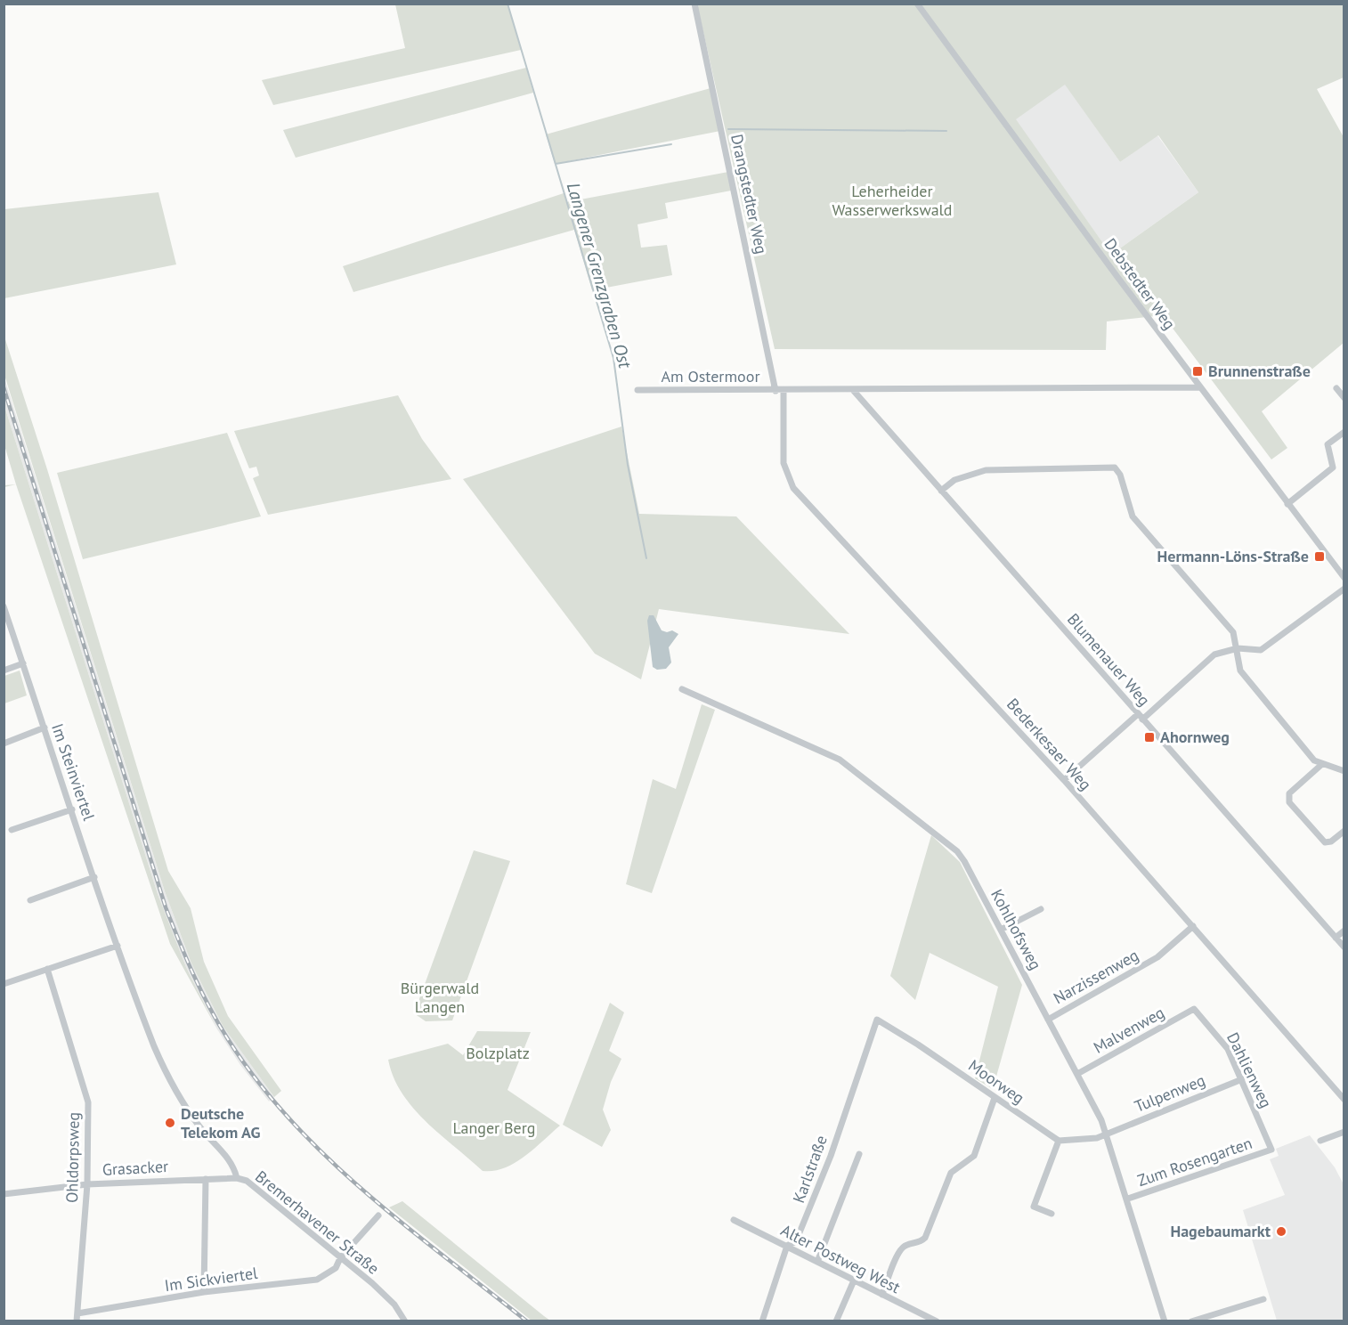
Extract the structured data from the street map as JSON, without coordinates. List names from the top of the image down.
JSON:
{
  "streets": {
    "street": [
      "Drangstedter Weg",
      "Debstedter Weg",
      "Am Ostermoor",
      "Blumenauer Weg",
      "Bederkesaer Weg",
      "Im Steinviertel",
      "Kohlhofsweg",
      "Narzissenweg",
      "Malvenweg",
      "Dahlienweg",
      "Moorweg",
      "Tulpenweg",
      "Ohldorpsweg",
      "Zum Rosengarten",
      "Grasacker",
      "Karlstraße",
      "Bremerhavener Straße",
      "Alter Postweg West",
      "Im Sickviertel"
    ]
  },
  "crossings": [
    ["Drangstedter Weg", "Am Ostermoor"],
    ["Am Ostermoor", "Bederkesaer Weg"],
    ["Bederkesaer Weg", "Narzissenweg"],
    ["Im Steinviertel", "Bremerhavener Straße"],
    ["Kohlhofsweg", "Narzissenweg"],
    ["Kohlhofsweg", "Malvenweg"],
    ["Kohlhofsweg", "Tulpenweg"],
    ["Kohlhofsweg", "Zum Rosengarten"],
    ["Malvenweg", "Dahlienweg"],
    ["Dahlienweg", "Tulpenweg"],
    ["Dahlienweg", "Zum Rosengarten"],
    ["Moorweg", "Karlstraße"],
    ["Ohldorpsweg", "Grasacker"],
    ["Ohldorpsweg", "Im Sickviertel"],
    ["Grasacker", "Bremerhavener Straße"],
    ["Karlstraße", "Alter Postweg West"],
    ["Bremerhavener Straße", "Im Sickviertel"]
  ],
  "water": ["Langener Grenzgraben Ost"],
  "parks": [
    "Leherheider Wasserwerkswald",
    "Bürgerwald Langen",
    "Bolzplatz",
    "Langer Berg"
  ],
  "places": {
    "transit": ["Brunnenstraße", "Hermann-Löns-Straße", "Ahornweg"],
    "other": ["Deutsche Telekom AG", "Hagebaumarkt"]
  }
}
